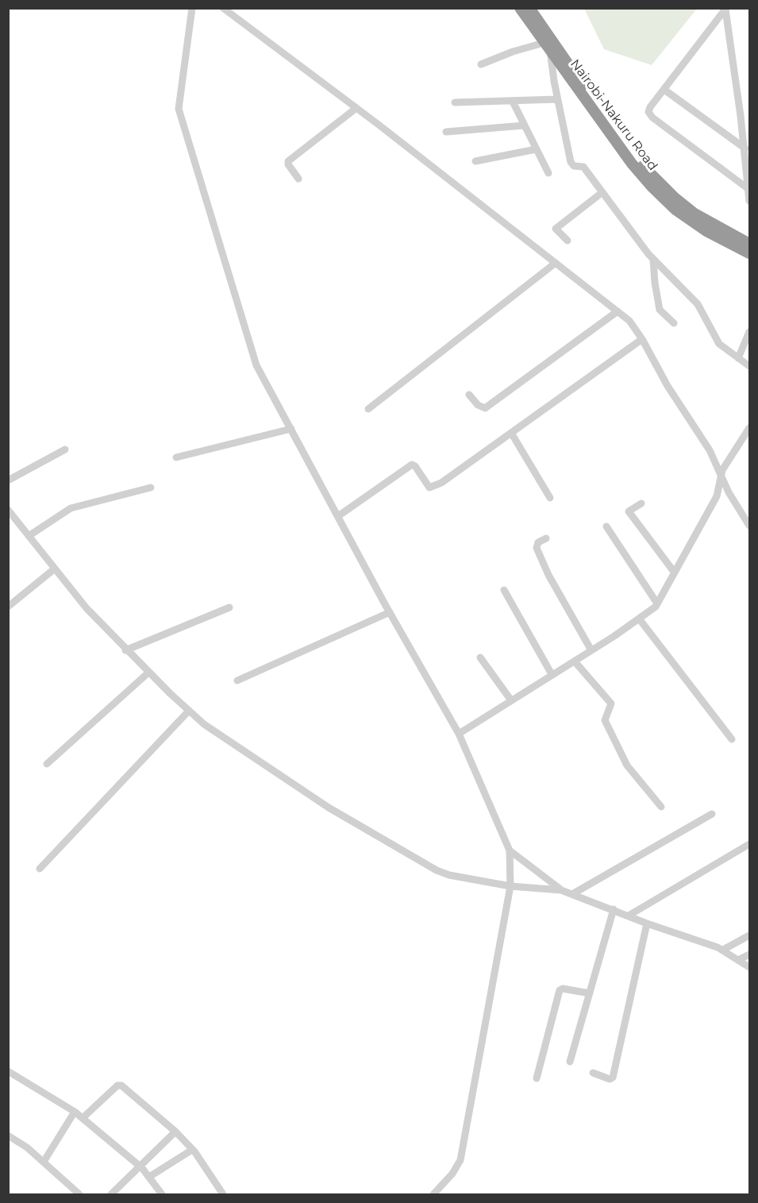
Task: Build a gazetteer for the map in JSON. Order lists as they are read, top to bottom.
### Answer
{
  "streets": {
    "highway": ["Nairobi-Nakuru Road"]
  }
}
